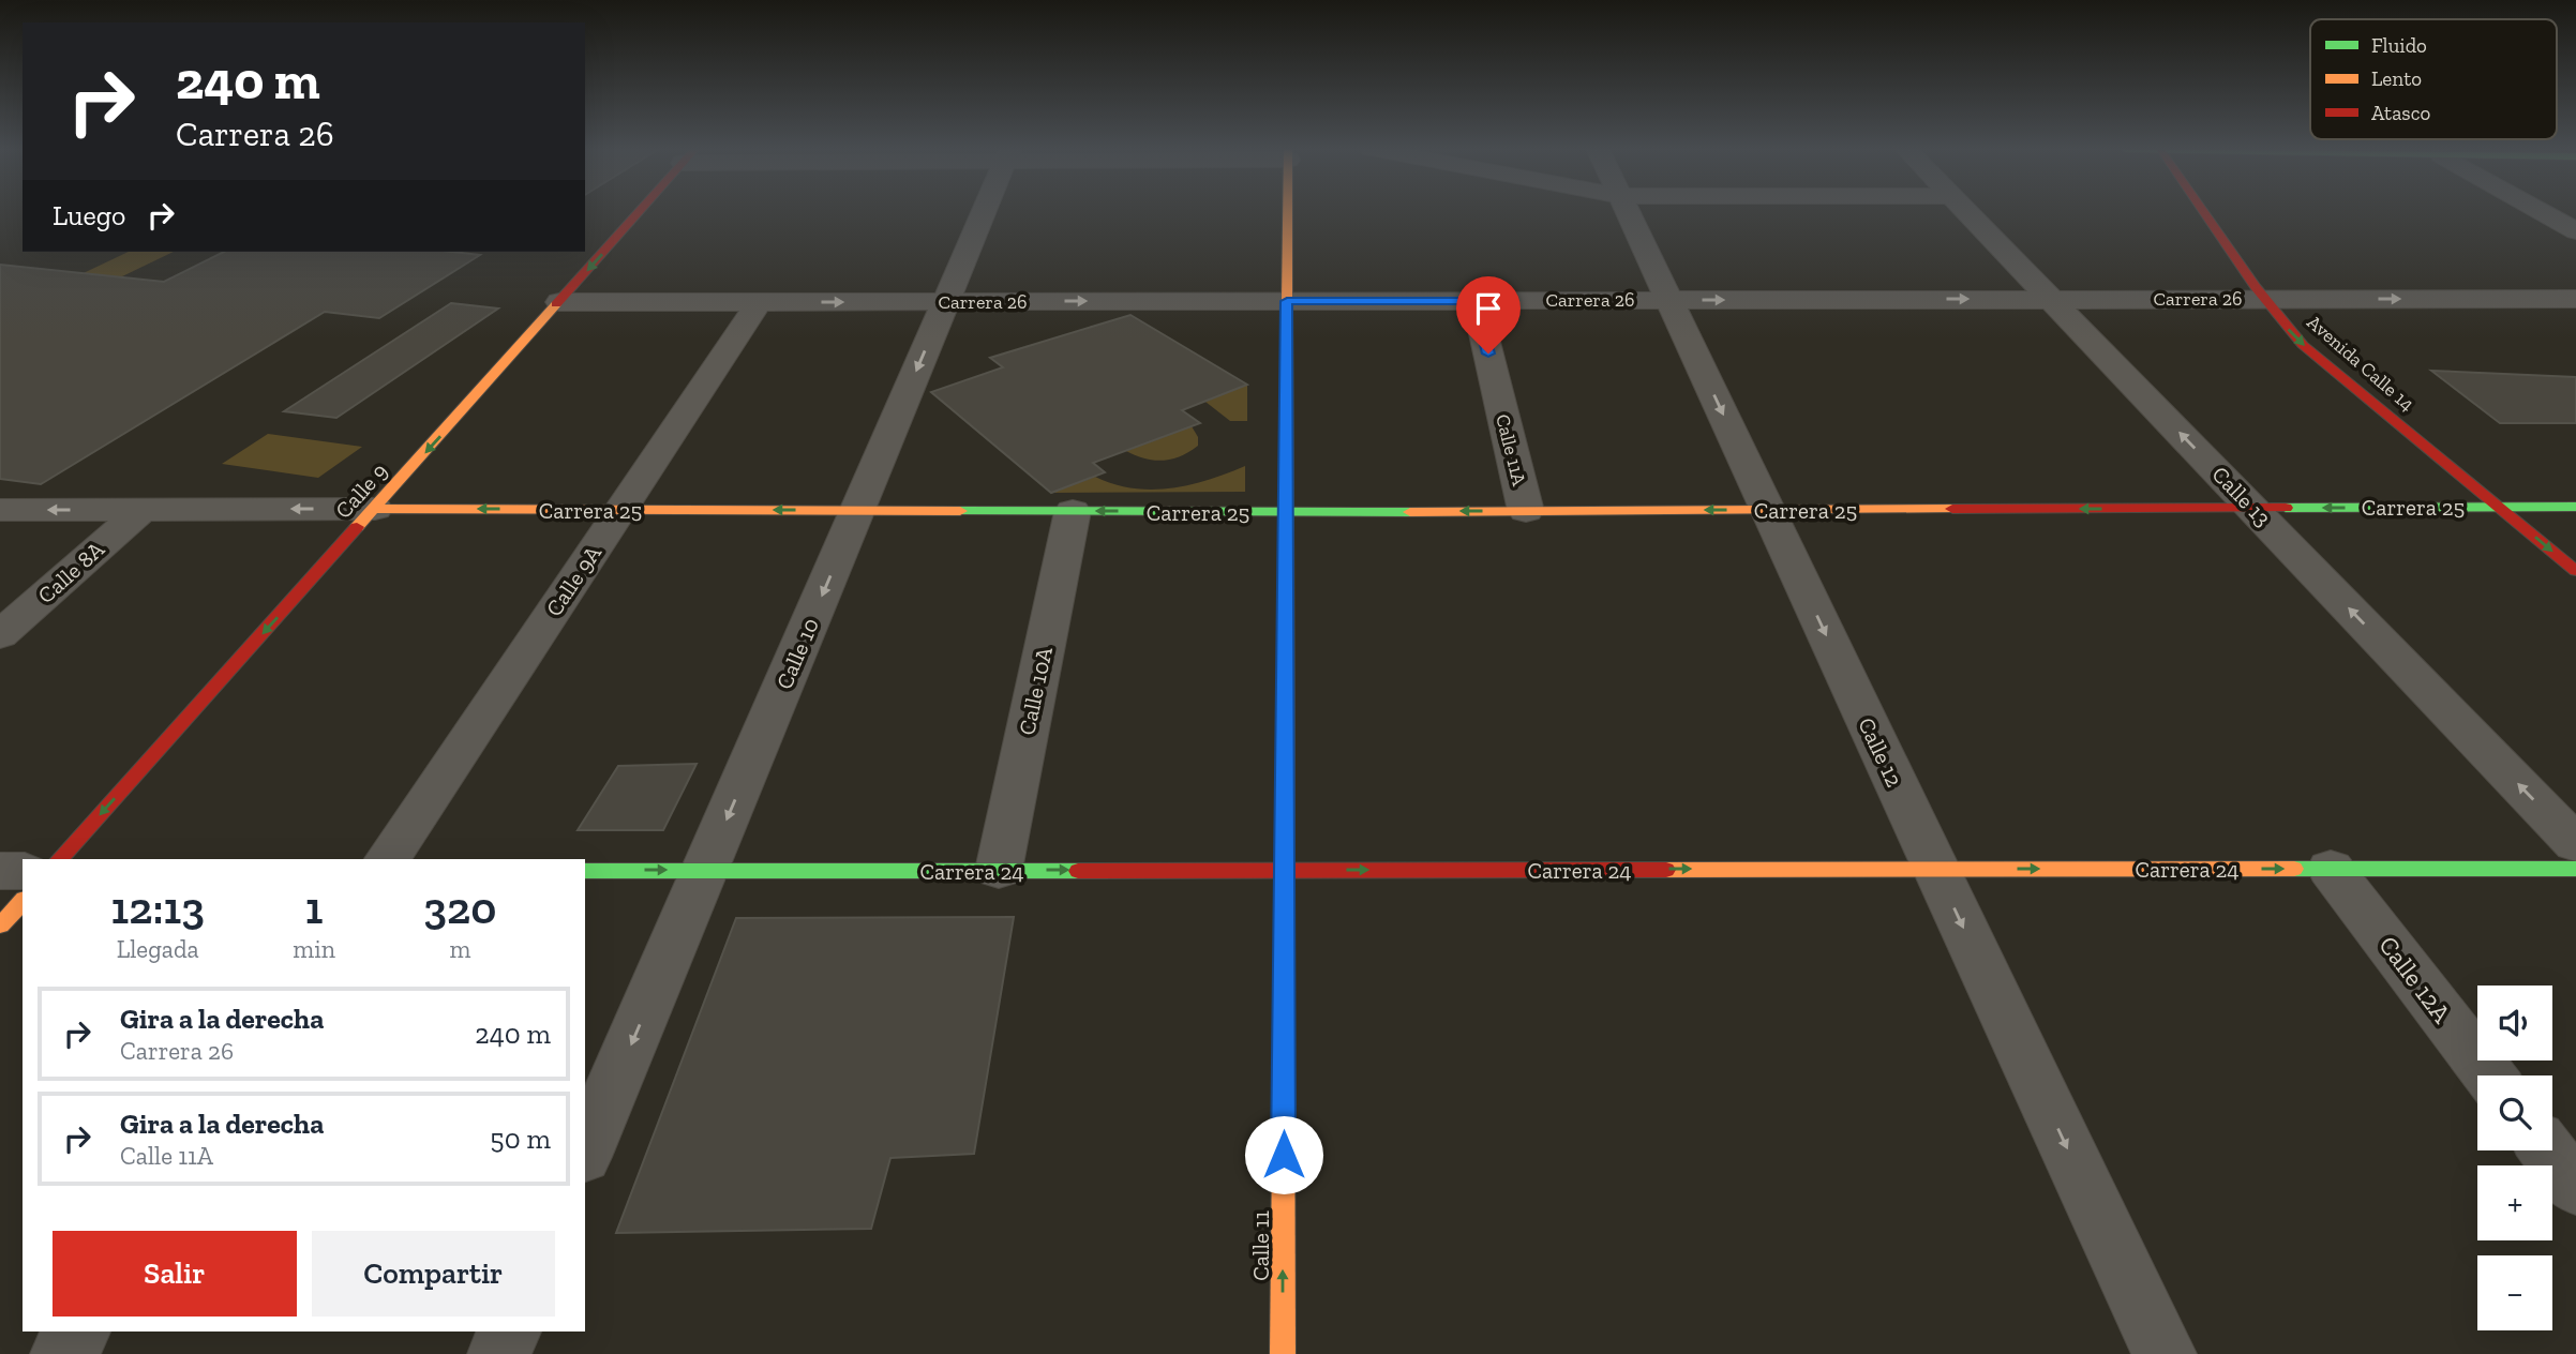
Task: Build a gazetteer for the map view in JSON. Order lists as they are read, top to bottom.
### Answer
{
  "streets": {
    "street": [
      "Carrera 26",
      "Avenida Calle 14",
      "Calle 11A",
      "Calle 9",
      "Calle 13",
      "Carrera 25",
      "Calle 8A",
      "Calle 9A",
      "Calle 10",
      "Calle 10A",
      "Calle 12",
      "Carrera 24",
      "Calle 12A",
      "Calle 11"
    ]
  },
  "crossings": [
    ["Carrera 26", "Avenida Calle 14"],
    ["Carrera 26", "Calle 11A"],
    ["Carrera 26", "Calle 9"],
    ["Carrera 26", "Calle 13"],
    ["Carrera 26", "Calle 9A"],
    ["Carrera 26", "Calle 10"],
    ["Carrera 26", "Calle 12"],
    ["Carrera 26", "Calle 11"],
    ["Avenida Calle 14", "Carrera 25"],
    ["Calle 11A", "Carrera 25"],
    ["Calle 9", "Carrera 25"],
    ["Calle 13", "Carrera 25"],
    ["Carrera 25", "Calle 8A"],
    ["Carrera 25", "Calle 9A"],
    ["Carrera 25", "Calle 10"],
    ["Carrera 25", "Calle 10A"],
    ["Carrera 25", "Calle 12"],
    ["Carrera 25", "Calle 11"],
    ["Calle 10", "Carrera 24"],
    ["Calle 10A", "Carrera 24"],
    ["Calle 12", "Carrera 24"],
    ["Carrera 24", "Calle 12A"],
    ["Carrera 24", "Calle 11"]
  ],
  "one_way": [
    "Carrera 26",
    "Avenida Calle 14",
    "Calle 9",
    "Calle 13",
    "Carrera 25",
    "Calle 10",
    "Calle 12",
    "Carrera 24",
    "Calle 11"
  ],
  "legend": ["Fluido", "Lento", "Atasco"],
  "page": {
    "turn": ["240 m", "Carrera 26"],
    "then": "Luego",
    "eta": [
      "12:13",
      "Llegada",
      "1",
      "min",
      "320",
      "m"
    ],
    "map_buttons": ["+", "−"],
    "list": [
      {
        "name": "Gira a la derecha",
        "note": "Carrera 26",
        "value": "240 m"
      },
      {
        "name": "Gira a la derecha",
        "note": "Calle 11A",
        "value": "50 m"
      }
    ],
    "buttons": ["Salir", "Compartir"]
  }
}
